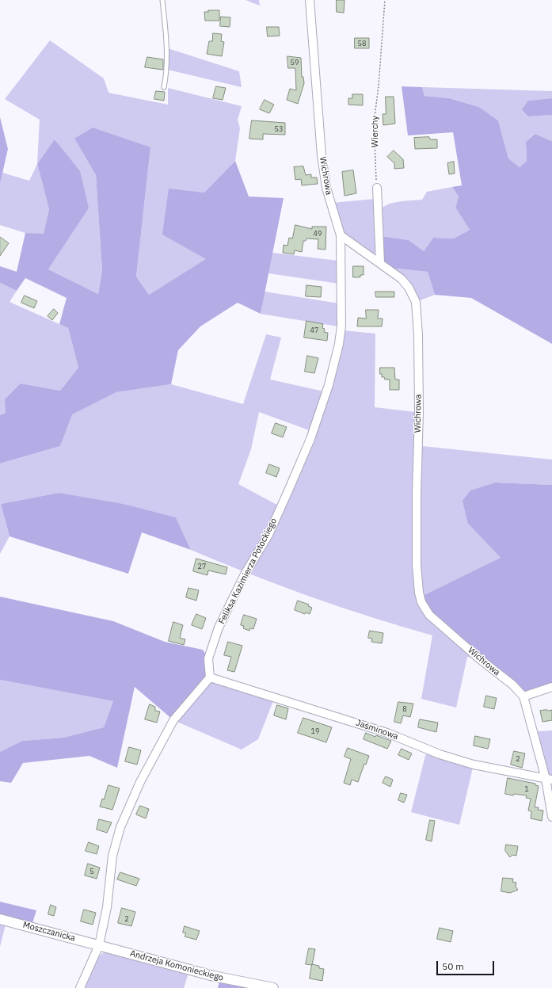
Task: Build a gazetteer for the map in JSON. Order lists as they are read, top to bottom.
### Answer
{
  "streets": {
    "street": [
      "Wichrowa",
      "Feliksa Kazimierza Potockiego",
      "Jaśminowa",
      "Moszczanicka",
      "Andrzeja Komonieckiego"
    ],
    "path": ["Wierchy"]
  },
  "crossings": [
    ["Wichrowa", "Feliksa Kazimierza Potockiego"],
    ["Wichrowa", "Jaśminowa"],
    ["Feliksa Kazimierza Potockiego", "Jaśminowa"],
    ["Moszczanicka", "Andrzeja Komonieckiego"]
  ],
  "house_numbers": [
    "58",
    "59",
    "53",
    "49",
    "47",
    "27",
    "8",
    "19",
    "2",
    "1",
    "5",
    "2"
  ],
  "scale_bar": "50 m"
}
